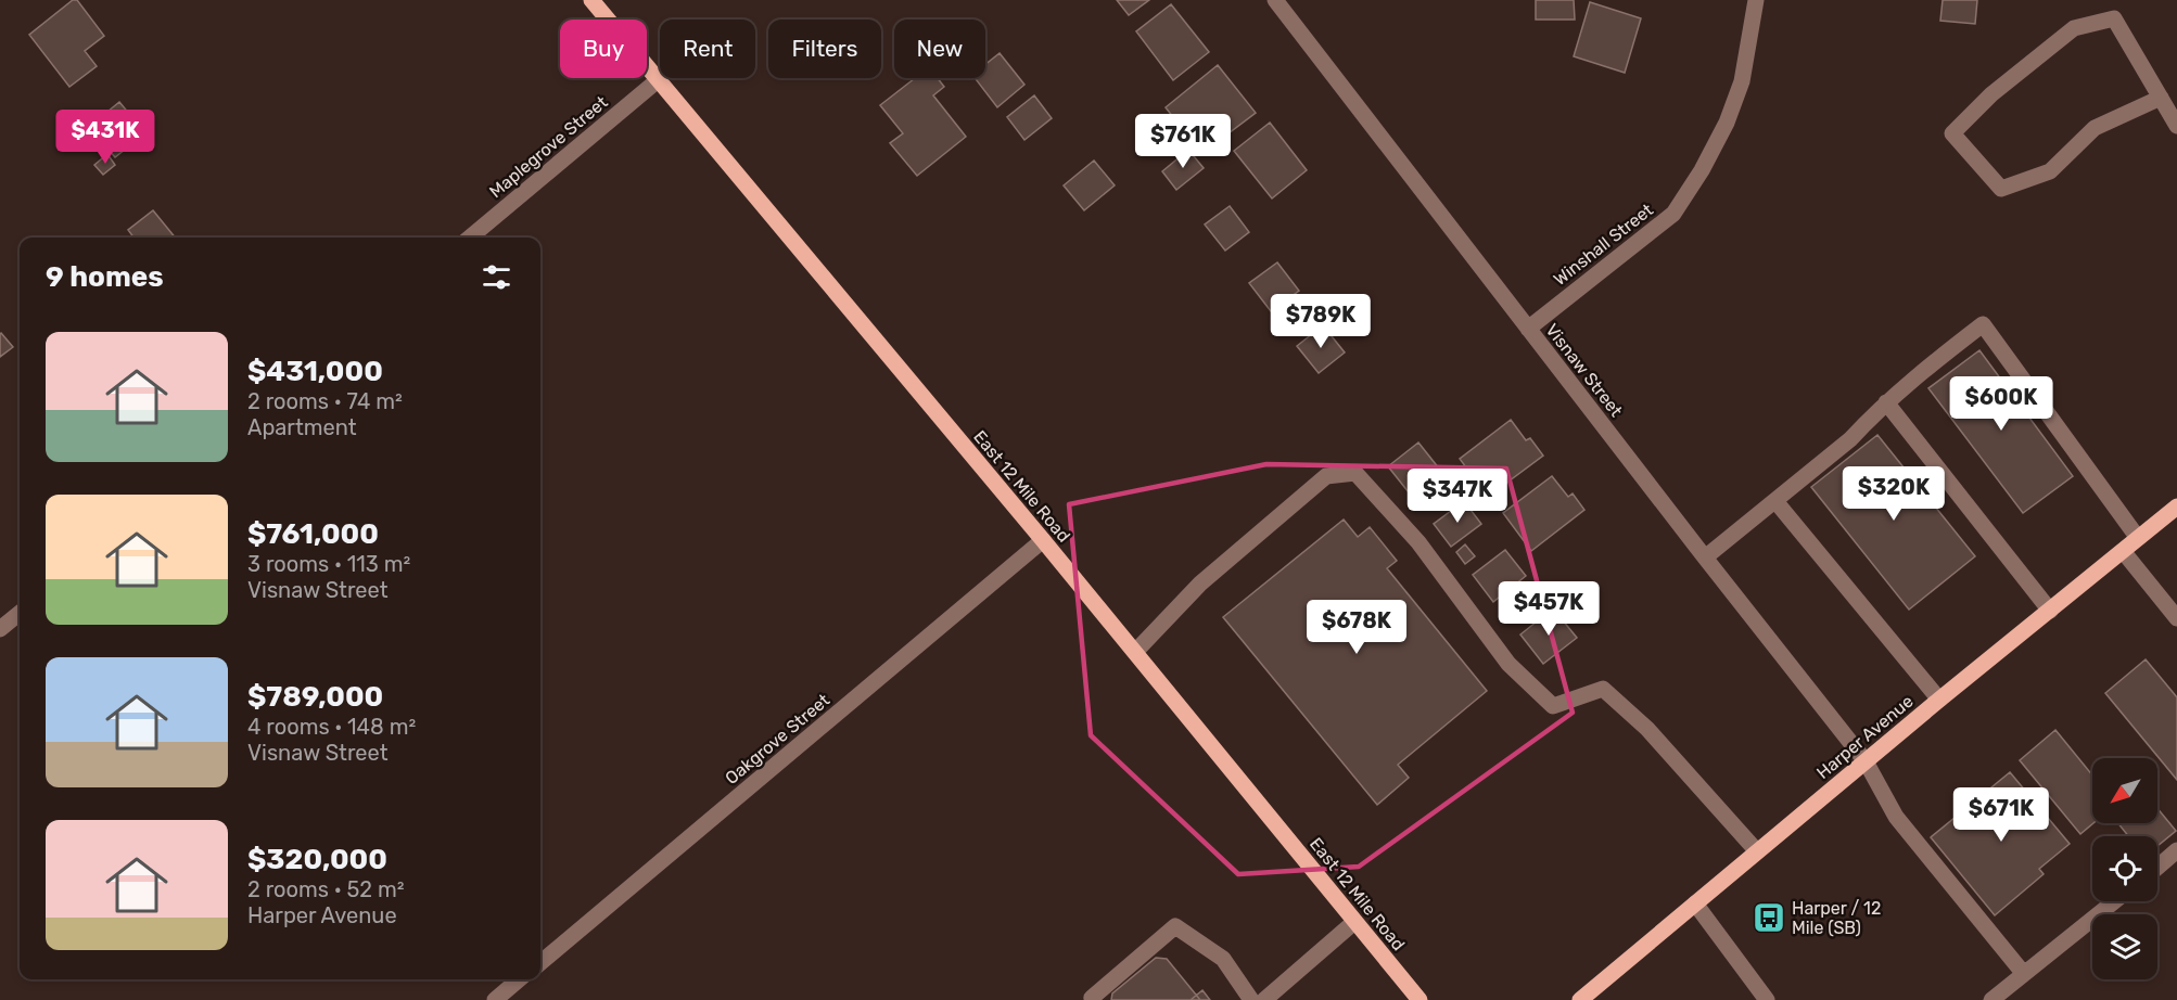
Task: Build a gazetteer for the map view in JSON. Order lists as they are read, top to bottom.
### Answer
{
  "streets": {
    "main road": ["East 12 Mile Road", "Harper Avenue"],
    "street": [
      "Maplegrove Street",
      "Winshall Street",
      "Visnaw Street",
      "Oakgrove Street"
    ]
  },
  "crossings": [
    ["Maplegrove Street", "East 12 Mile Road"],
    ["Winshall Street", "Visnaw Street"],
    ["Visnaw Street", "Harper Avenue"],
    ["East 12 Mile Road", "Oakgrove Street"]
  ],
  "places": {
    "bus stop": ["Harper / 12 Mile (SB)"]
  },
  "north": "bottom left",
  "page": {
    "chip": [
      "Buy",
      "Rent",
      "Filters",
      "New"
    ],
    "price": [
      "$431K",
      "$761K",
      "$789K",
      "$600K",
      "$320K",
      "$347K",
      "$457K",
      "$678K",
      "$671K"
    ],
    "heading": "9 homes",
    "list": [
      {
        "name": "$431,000",
        "note": "2 rooms · 74 m² · Apartment"
      },
      {
        "name": "$761,000",
        "note": "3 rooms · 113 m² · Visnaw Street"
      },
      {
        "name": "$789,000",
        "note": "4 rooms · 148 m² · Visnaw Street"
      },
      {
        "name": "$320,000",
        "note": "2 rooms · 52 m² · Harper Avenue"
      }
    ]
  }
}
